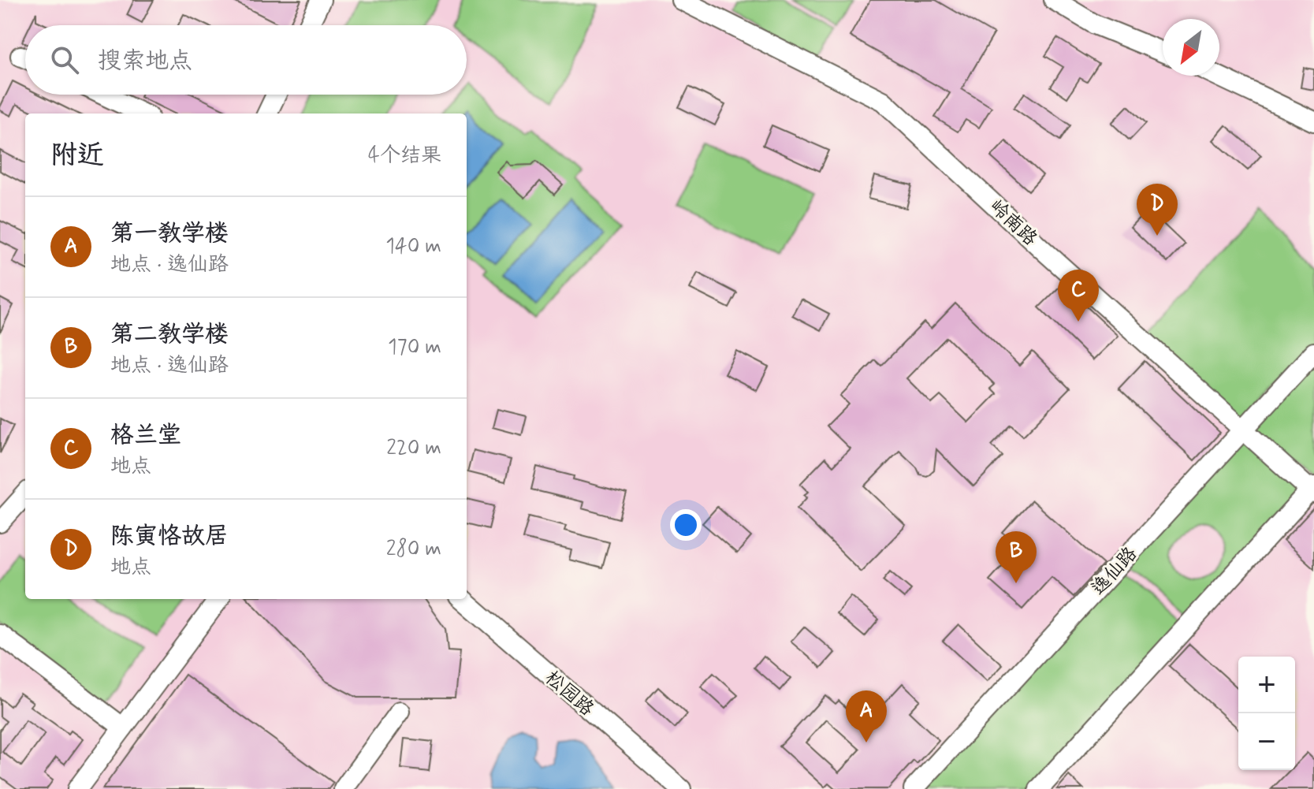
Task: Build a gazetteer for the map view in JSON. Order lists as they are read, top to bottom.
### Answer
{
  "streets": {
    "street": ["岭南路", "逸仙路", "松园路"]
  },
  "crossings": [
    ["岭南路", "逸仙路"]
  ],
  "north": "bottom left",
  "page": {
    "search": "搜索地点",
    "heading": ["附近", "4个结果"],
    "pins": [
      "D",
      "C",
      "B",
      "A"
    ],
    "list": [
      {
        "mark": "A",
        "name": "第一教学楼",
        "note": "地点 · 逸仙路",
        "value": "140 m"
      },
      {
        "mark": "B",
        "name": "第二教学楼",
        "note": "地点 · 逸仙路",
        "value": "170 m"
      },
      {
        "mark": "C",
        "name": "格兰堂",
        "note": "地点",
        "value": "220 m"
      },
      {
        "mark": "D",
        "name": "陈寅恪故居",
        "note": "地点",
        "value": "280 m"
      }
    ],
    "map_buttons": ["+", "−"]
  }
}
